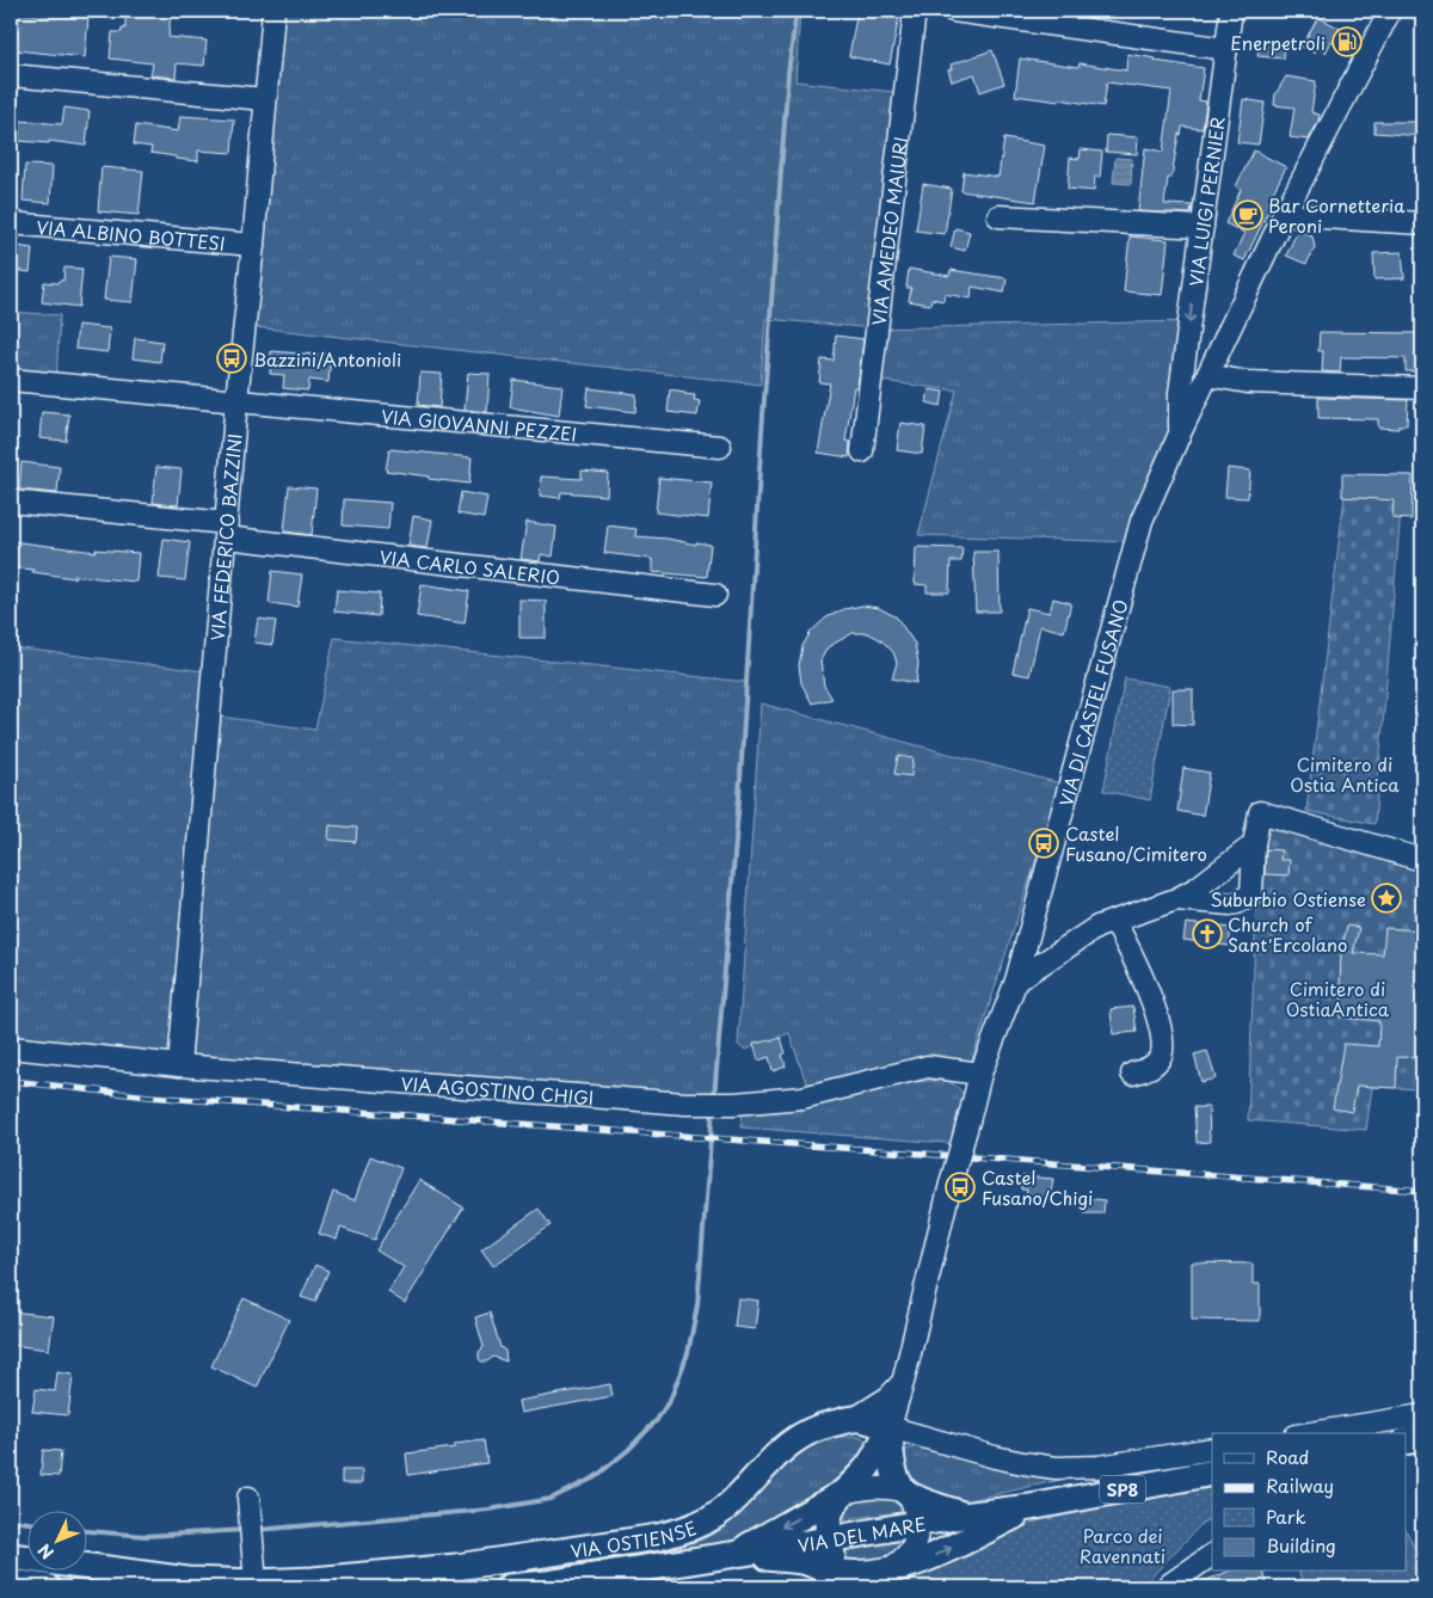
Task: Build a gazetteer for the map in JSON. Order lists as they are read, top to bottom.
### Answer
{
  "streets": {
    "main road": ["SP8", "VIA DEL MARE", "VIA OSTIENSE"],
    "street": [
      "VIA LUIGI PERNIER",
      "VIA AMEDEO MAIURI",
      "VIA ALBINO BOTTESI",
      "VIA GIOVANNI PEZZEI",
      "VIA FEDERICO BAZZINI",
      "VIA CARLO SALERIO",
      "VIA DI CASTEL FUSANO",
      "VIA AGOSTINO CHIGI"
    ]
  },
  "crossings": [
    ["VIA LUIGI PERNIER", "VIA DI CASTEL FUSANO"],
    ["VIA ALBINO BOTTESI", "VIA FEDERICO BAZZINI"],
    ["VIA GIOVANNI PEZZEI", "VIA FEDERICO BAZZINI"],
    ["VIA FEDERICO BAZZINI", "VIA CARLO SALERIO"],
    ["VIA FEDERICO BAZZINI", "VIA AGOSTINO CHIGI"],
    ["VIA DI CASTEL FUSANO", "VIA AGOSTINO CHIGI"]
  ],
  "parks": ["Cimitero di Ostia Antica", "Cimitero di OstiaAntica", "Parco dei Ravennati"],
  "places": {
    "fuel station": ["Enerpetroli"],
    "cafe": ["Bar Cornetteria Peroni"],
    "bus stop": ["Bazzini/Antonioli", "Castel Fusano/Cimitero", "Castel Fusano/Chigi"],
    "place": ["Suburbio Ostiense"],
    "church": ["Church of Sant'Ercolano"]
  },
  "legend": [
    "Road",
    "Railway",
    "Park",
    "Building"
  ],
  "north": "bottom left"
}
